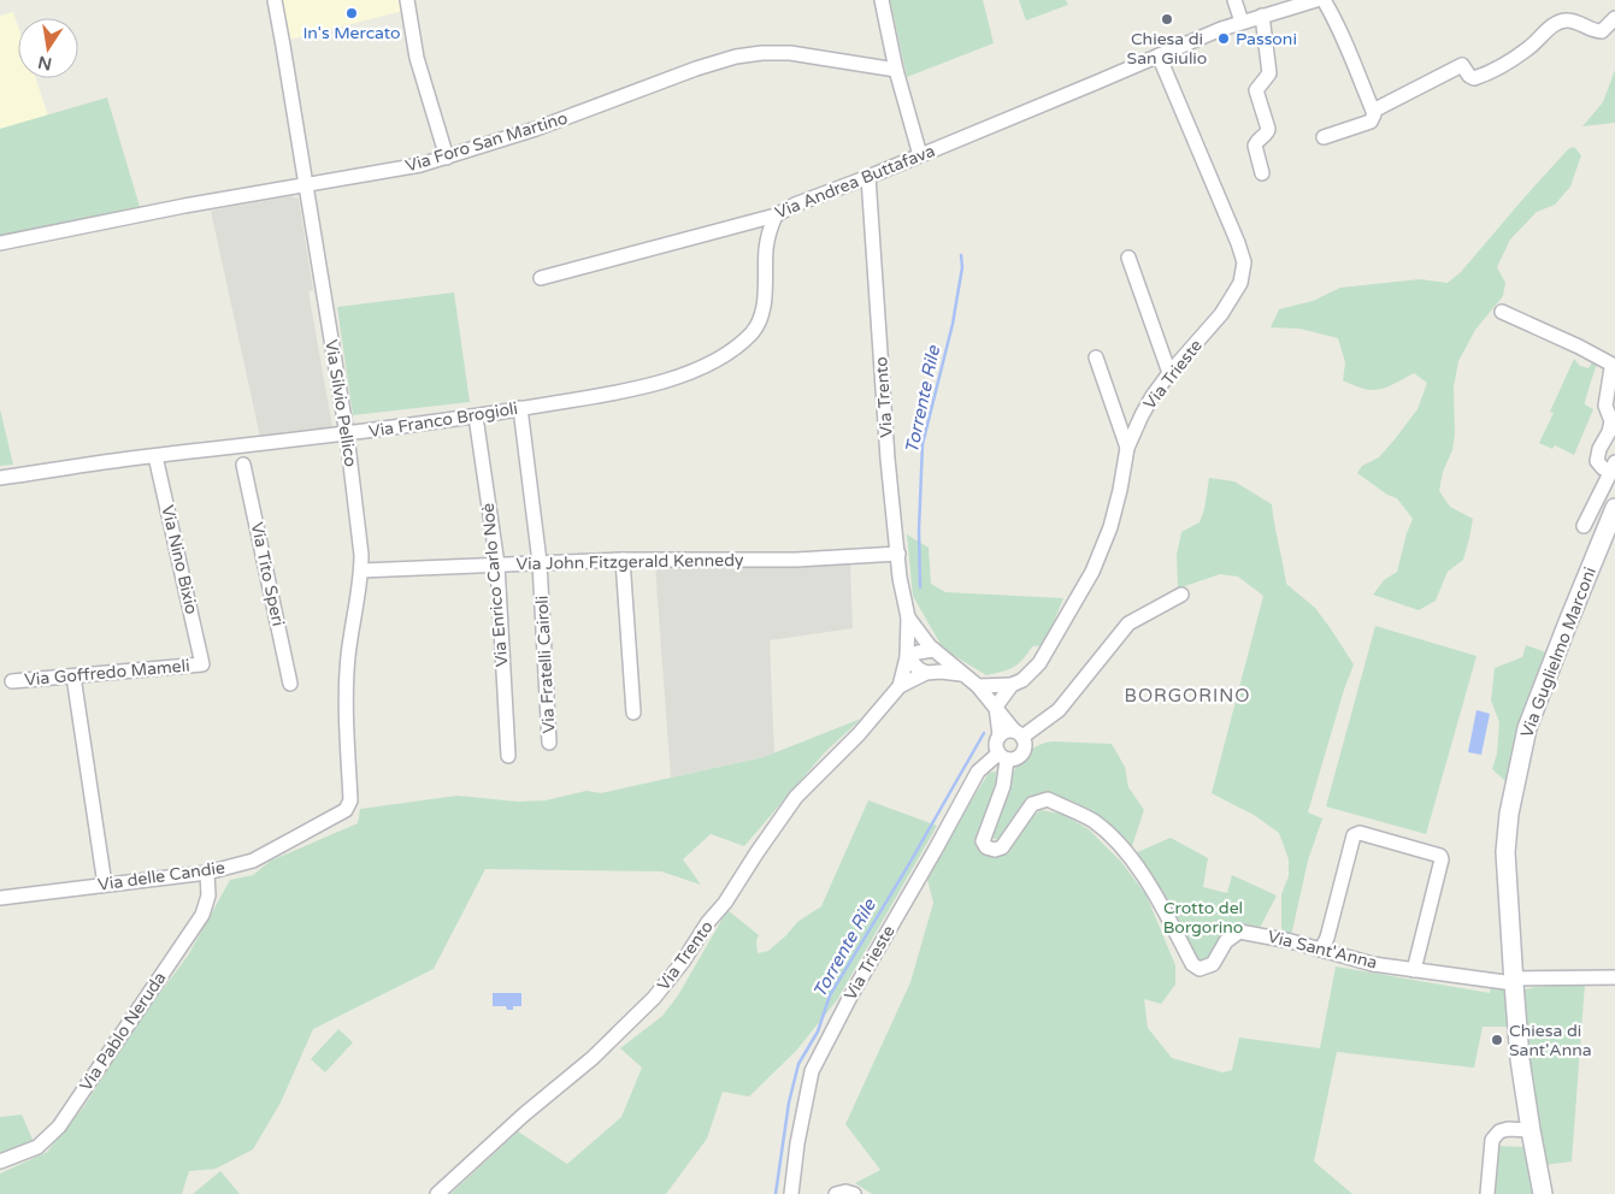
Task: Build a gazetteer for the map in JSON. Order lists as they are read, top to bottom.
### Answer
{
  "streets": {
    "street": [
      "Via Foro San Martino",
      "Via Andrea Buttafava",
      "Via Trieste",
      "Via Trento",
      "Via Silvio Pellico",
      "Via Franco Brogioli",
      "Via Nino Bixio",
      "Via John Fitzgerald Kennedy",
      "Via Tito Speri",
      "Via Enrico Carlo Noè",
      "Via Guglielmo Marconi",
      "Via Fratelli Cairoli",
      "Via Goffredo Mameli",
      "Via delle Candie",
      "Via Sant'Anna",
      "Via Pablo Neruda"
    ]
  },
  "crossings": [
    ["Via Foro San Martino", "Via Silvio Pellico"],
    ["Via Andrea Buttafava", "Via Trieste"],
    ["Via Andrea Buttafava", "Via Trento"],
    ["Via Andrea Buttafava", "Via Franco Brogioli"],
    ["Via Trieste", "Via Trento"],
    ["Via Trieste", "Via Sant'Anna"],
    ["Via Trento", "Via John Fitzgerald Kennedy"],
    ["Via Silvio Pellico", "Via Franco Brogioli"],
    ["Via Silvio Pellico", "Via John Fitzgerald Kennedy"],
    ["Via Silvio Pellico", "Via delle Candie"],
    ["Via Franco Brogioli", "Via Nino Bixio"],
    ["Via Franco Brogioli", "Via Tito Speri"],
    ["Via Franco Brogioli", "Via Enrico Carlo Noè"],
    ["Via Franco Brogioli", "Via Fratelli Cairoli"],
    ["Via Nino Bixio", "Via Goffredo Mameli"],
    ["Via John Fitzgerald Kennedy", "Via Enrico Carlo Noè"],
    ["Via John Fitzgerald Kennedy", "Via Fratelli Cairoli"],
    ["Via Guglielmo Marconi", "Via Sant'Anna"],
    ["Via delle Candie", "Via Pablo Neruda"]
  ],
  "districts": ["BORGORINO"],
  "water": ["Torrente Rile"],
  "parks": ["Crotto del Borgorino"],
  "places": [
    "In's Mercato",
    "Chiesa di San Giulio",
    "Passoni",
    "Chiesa di Sant'Anna"
  ],
  "north": "bottom"
}
